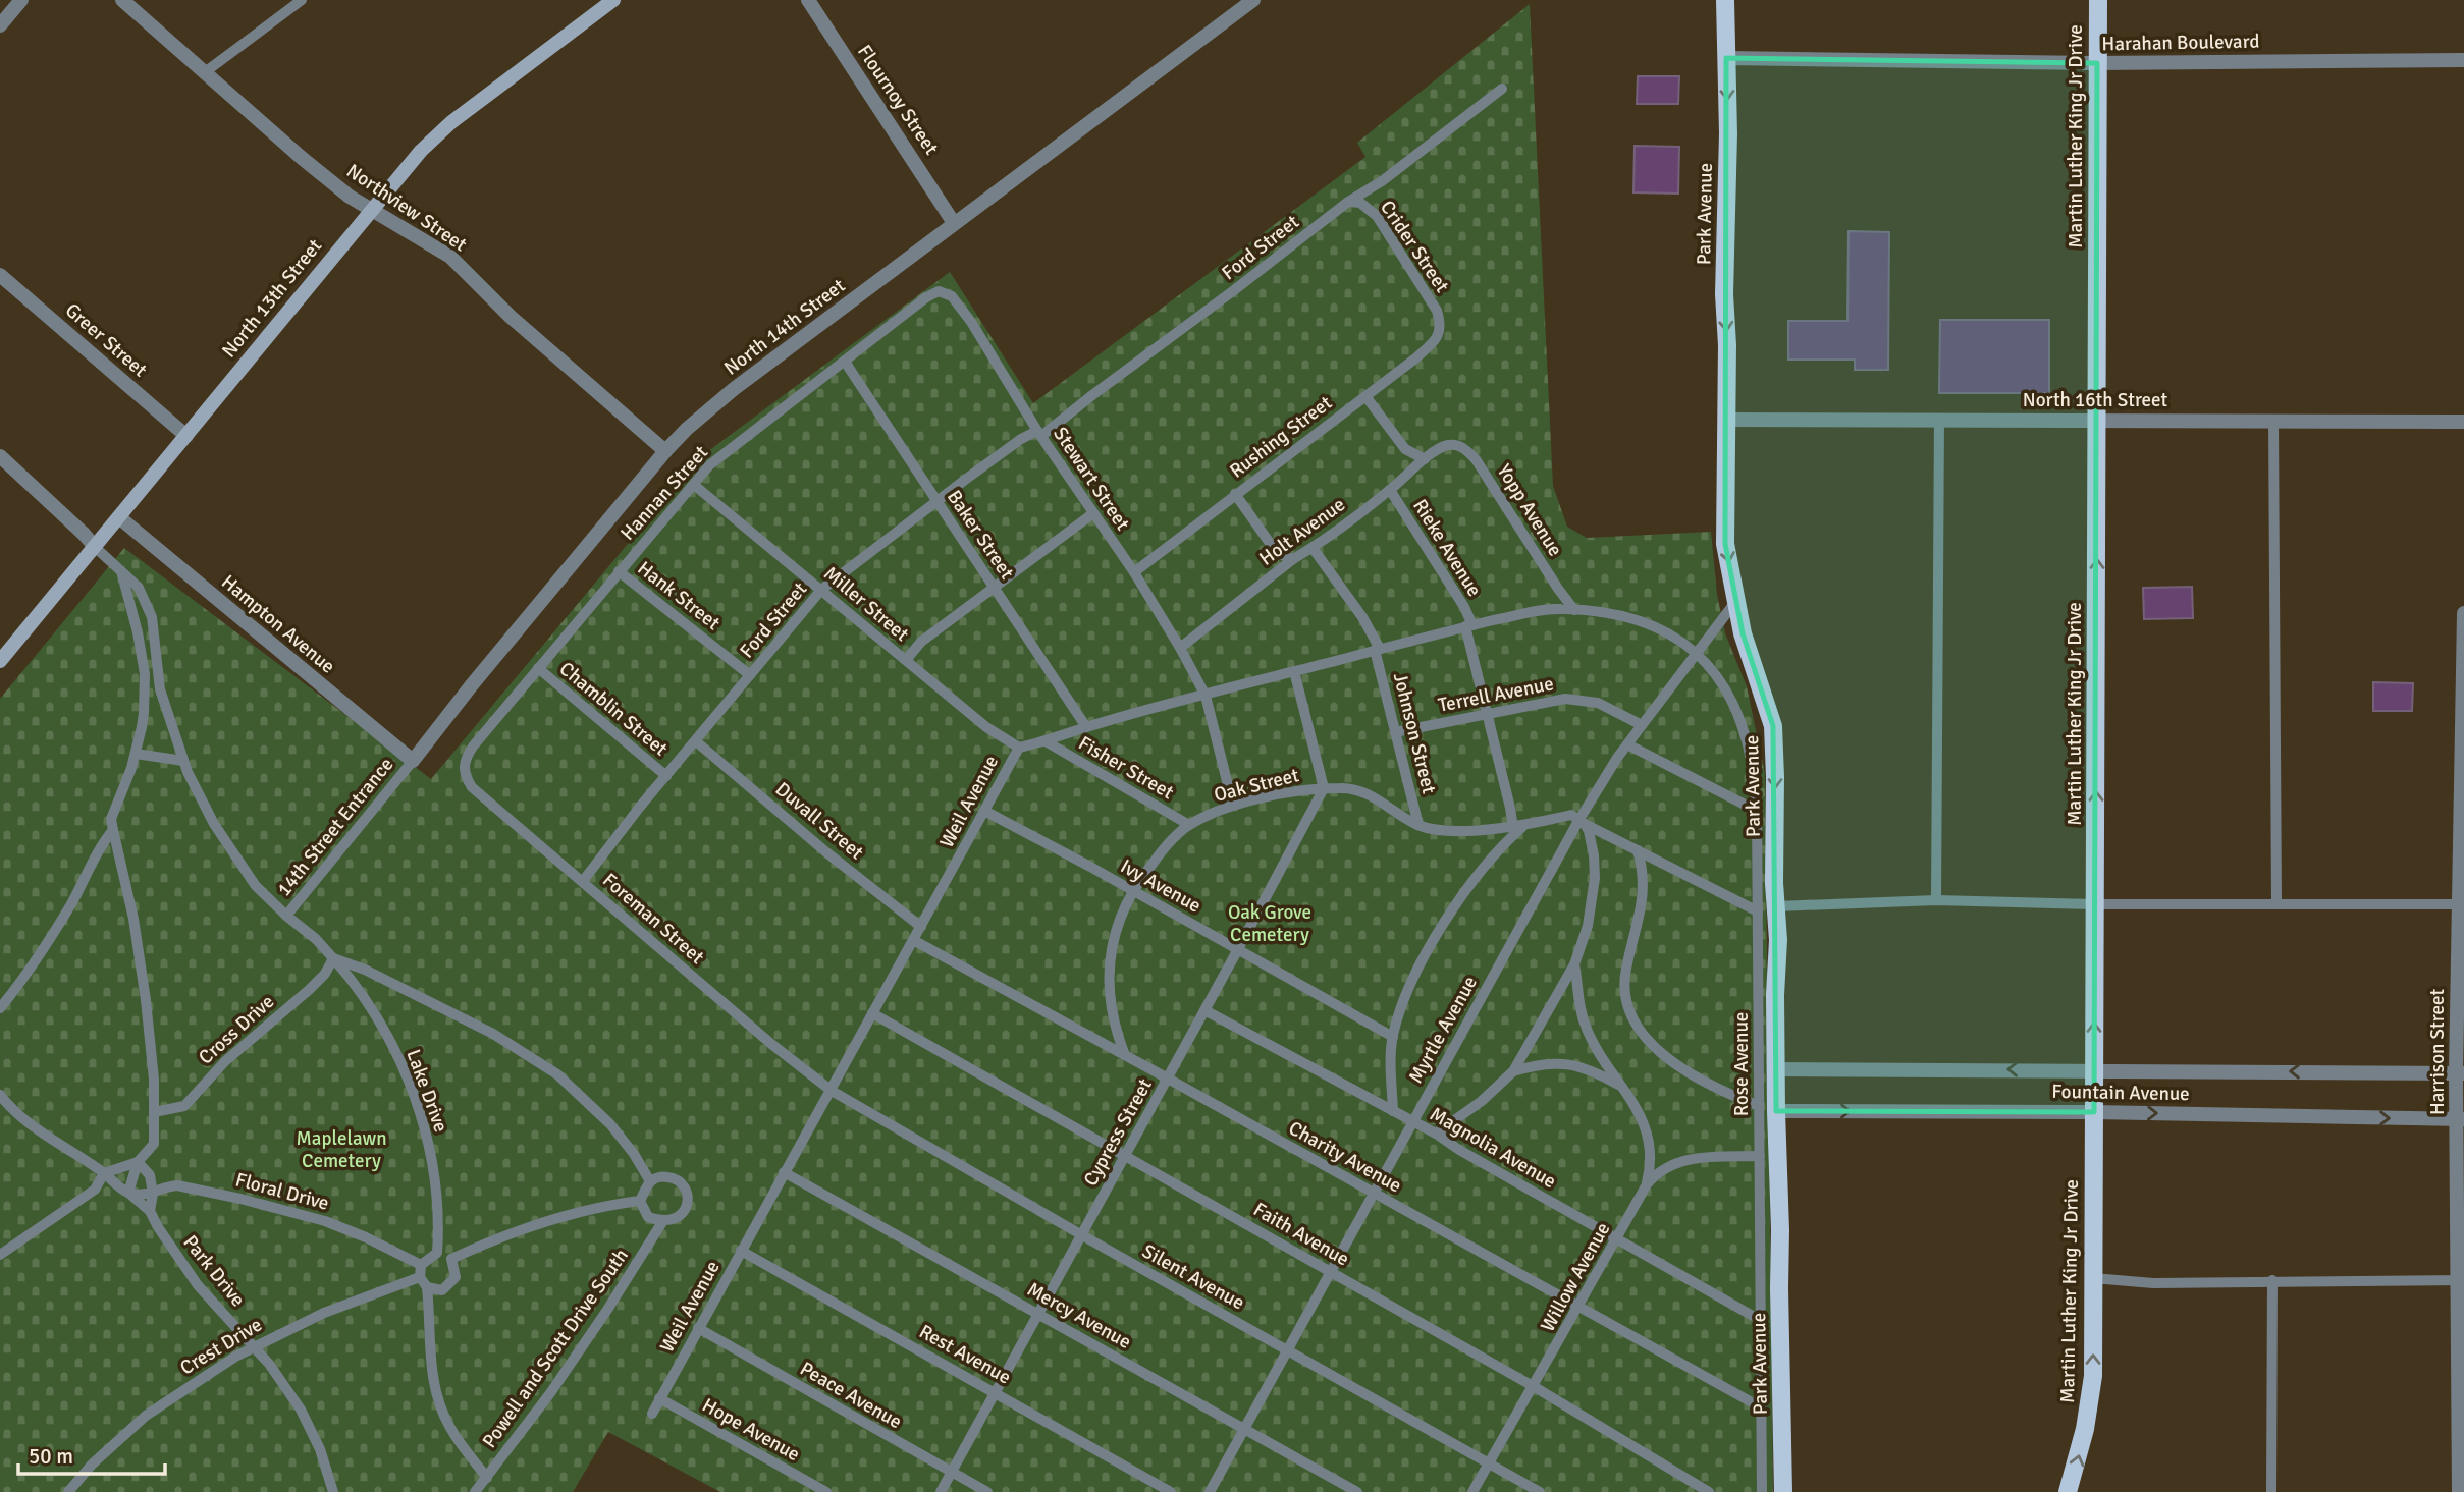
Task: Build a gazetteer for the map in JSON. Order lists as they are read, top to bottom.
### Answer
{
  "streets": {
    "main road": ["Martin Luther King Jr Drive", "Park Avenue", "North 13th Street"],
    "street": [
      "Harahan Boulevard",
      "Flournoy Street",
      "Northview Street",
      "North 14th Street",
      "Greer Street",
      "North 16th Street",
      "Hampton Avenue",
      "Harrison Street",
      "Fountain Avenue"
    ],
    "lane": [
      "Crider Street",
      "Ford Street",
      "Rushing Street",
      "Stewart Street",
      "Hannan Street",
      "Yopp Avenue",
      "Holt Avenue",
      "Baker Street",
      "Rieke Avenue",
      "Hank Street",
      "Miller Street",
      "Terrell Avenue",
      "Chamblin Street",
      "Johnson Street",
      "Fisher Street",
      "Oak Street",
      "Weil Avenue",
      "Duvall Street",
      "14th Street Entrance",
      "Ivy Avenue",
      "Foreman Street",
      "Cross Drive",
      "Myrtle Avenue",
      "Rose Avenue",
      "Lake Drive",
      "Cypress Street",
      "Magnolia Avenue",
      "Charity Avenue",
      "Floral Drive",
      "Faith Avenue",
      "Park Drive",
      "Silent Avenue",
      "Willow Avenue",
      "Mercy Avenue",
      "Crest Drive",
      "Powell and Scott Drive South",
      "Rest Avenue",
      "Peace Avenue",
      "Hope Avenue"
    ]
  },
  "crossings": [
    ["Harahan Boulevard", "Martin Luther King Jr Drive"],
    ["Harahan Boulevard", "Park Avenue"],
    ["Flournoy Street", "North 14th Street"],
    ["Martin Luther King Jr Drive", "North 16th Street"],
    ["Martin Luther King Jr Drive", "Fountain Avenue"],
    ["Northview Street", "North 13th Street"],
    ["Northview Street", "North 14th Street"],
    ["Park Avenue", "North 16th Street"],
    ["Park Avenue", "Myrtle Avenue"],
    ["Park Avenue", "Rose Avenue"],
    ["Park Avenue", "Fountain Avenue"],
    ["Crider Street", "Ford Street"],
    ["Crider Street", "Rushing Street"],
    ["Ford Street", "Stewart Street"],
    ["Ford Street", "Baker Street"],
    ["Ford Street", "Hank Street"],
    ["Ford Street", "Miller Street"],
    ["Ford Street", "Chamblin Street"],
    ["Ford Street", "Duvall Street"],
    ["Ford Street", "Foreman Street"],
    ["North 13th Street", "Greer Street"],
    ["North 13th Street", "Hampton Avenue"],
    ["North 13th Street", "Lake Drive"],
    ["North 14th Street", "Hampton Avenue"],
    ["North 14th Street", "14th Street Entrance"],
    ["Rushing Street", "Stewart Street"],
    ["Stewart Street", "Hannan Street"],
    ["Stewart Street", "Holt Avenue"],
    ["Stewart Street", "Oak Street"],
    ["Stewart Street", "Weil Avenue"],
    ["Hannan Street", "Baker Street"],
    ["Hannan Street", "Hank Street"],
    ["Hannan Street", "Miller Street"],
    ["Hannan Street", "Chamblin Street"],
    ["Hannan Street", "Foreman Street"],
    ["Yopp Avenue", "Holt Avenue"],
    ["Yopp Avenue", "Weil Avenue"],
    ["Holt Avenue", "Rieke Avenue"],
    ["Holt Avenue", "Johnson Street"],
    ["Baker Street", "Weil Avenue"],
    ["Rieke Avenue", "Terrell Avenue"],
    ["Rieke Avenue", "Oak Street"],
    ["Rieke Avenue", "Weil Avenue"],
    ["Miller Street", "Weil Avenue"],
    ["Hampton Avenue", "14th Street Entrance"],
    ["Terrell Avenue", "Johnson Street"],
    ["Terrell Avenue", "Myrtle Avenue"],
    ["Johnson Street", "Oak Street"],
    ["Johnson Street", "Weil Avenue"],
    ["Fisher Street", "Oak Street"],
    ["Fisher Street", "Weil Avenue"],
    ["Oak Street", "Ivy Avenue"],
    ["Oak Street", "Myrtle Avenue"],
    ["Oak Street", "Rose Avenue"],
    ["Oak Street", "Cypress Street"],
    ["Oak Street", "Charity Avenue"],
    ["Weil Avenue", "Duvall Street"],
    ["Weil Avenue", "Ivy Avenue"],
    ["Weil Avenue", "Foreman Street"],
    ["Weil Avenue", "Myrtle Avenue"],
    ["Weil Avenue", "Rose Avenue"],
    ["Weil Avenue", "Charity Avenue"],
    ["Weil Avenue", "Faith Avenue"],
    ["Weil Avenue", "Silent Avenue"],
    ["Weil Avenue", "Mercy Avenue"],
    ["Weil Avenue", "Rest Avenue"],
    ["Weil Avenue", "Peace Avenue"],
    ["Weil Avenue", "Hope Avenue"],
    ["14th Street Entrance", "Lake Drive"],
    ["Ivy Avenue", "Cypress Street"],
    ["Foreman Street", "Silent Avenue"],
    ["Cross Drive", "Lake Drive"],
    ["Myrtle Avenue", "Rose Avenue"],
    ["Myrtle Avenue", "Magnolia Avenue"],
    ["Myrtle Avenue", "Charity Avenue"],
    ["Myrtle Avenue", "Faith Avenue"],
    ["Myrtle Avenue", "Silent Avenue"],
    ["Myrtle Avenue", "Mercy Avenue"],
    ["Harrison Street", "Fountain Avenue"],
    ["Rose Avenue", "Fountain Avenue"],
    ["Rose Avenue", "Magnolia Avenue"],
    ["Rose Avenue", "Charity Avenue"],
    ["Rose Avenue", "Willow Avenue"],
    ["Lake Drive", "Floral Drive"],
    ["Lake Drive", "Crest Drive"],
    ["Cypress Street", "Magnolia Avenue"],
    ["Cypress Street", "Charity Avenue"],
    ["Cypress Street", "Faith Avenue"],
    ["Cypress Street", "Silent Avenue"],
    ["Cypress Street", "Mercy Avenue"],
    ["Cypress Street", "Rest Avenue"],
    ["Cypress Street", "Peace Avenue"],
    ["Magnolia Avenue", "Willow Avenue"],
    ["Charity Avenue", "Willow Avenue"],
    ["Floral Drive", "Crest Drive"],
    ["Faith Avenue", "Willow Avenue"],
    ["Park Drive", "Crest Drive"],
    ["Silent Avenue", "Willow Avenue"]
  ],
  "one_way": ["Martin Luther King Jr Drive", "Park Avenue"],
  "parks": ["Oak Grove Cemetery", "Maplelawn Cemetery"],
  "scale_bar": "50 m"
}
